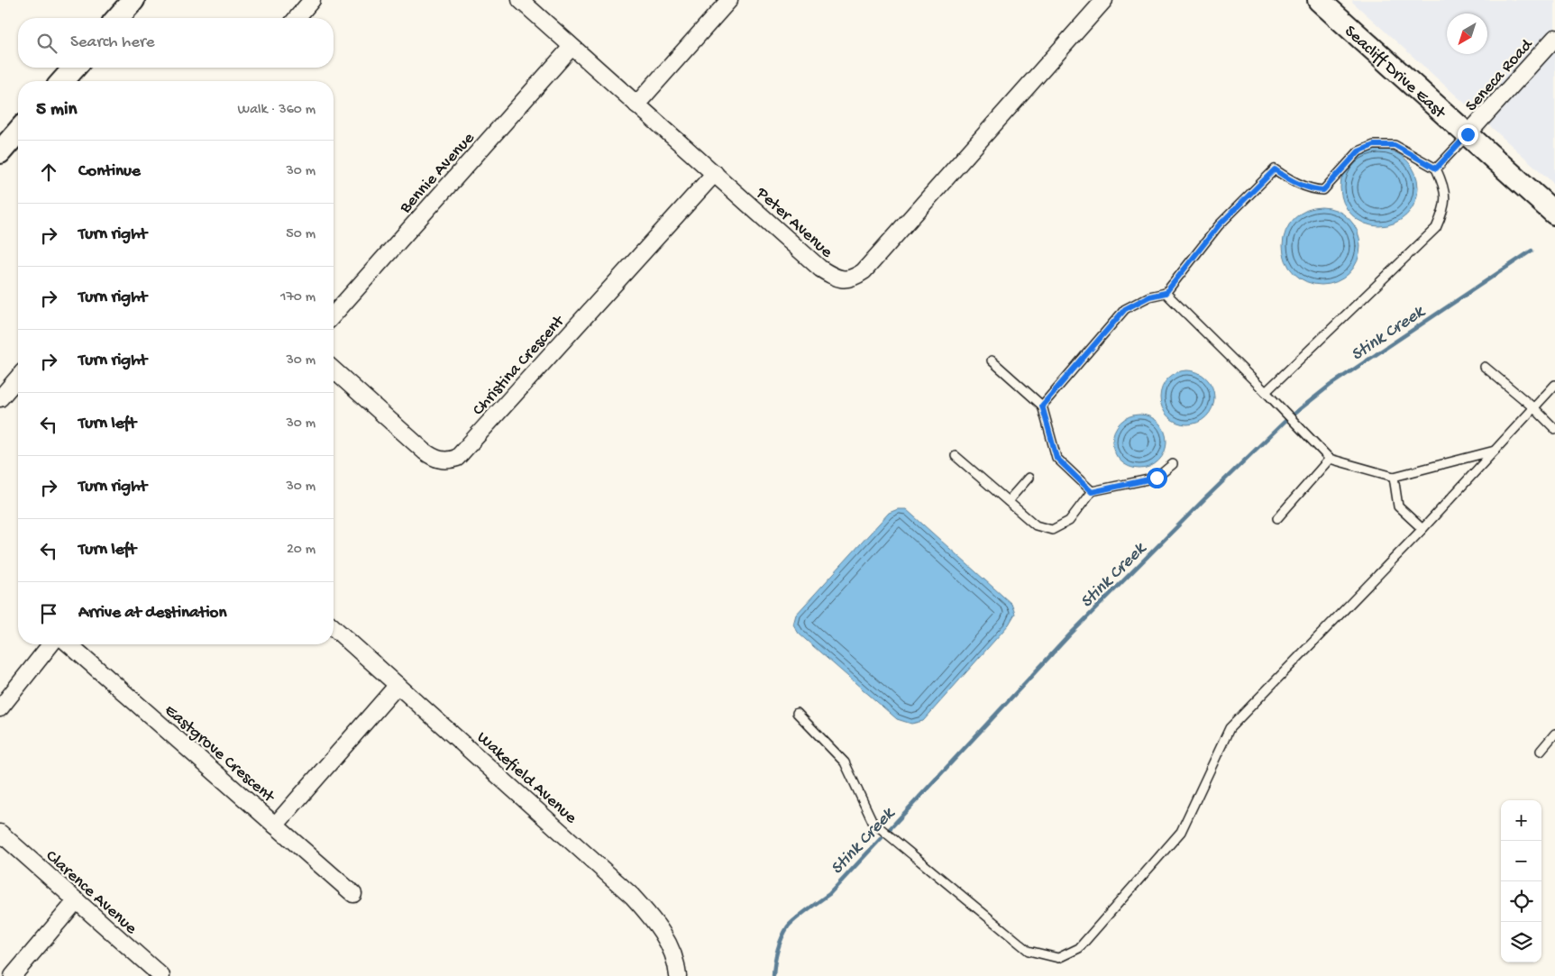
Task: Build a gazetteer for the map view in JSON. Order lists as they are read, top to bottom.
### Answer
{
  "streets": {
    "main road": ["Seacliff Drive East"],
    "street": [
      "Seneca Road",
      "Bennie Avenue",
      "Peter Avenue",
      "Christina Crescent",
      "Eastgrove Crescent",
      "Wakefield Avenue",
      "Clarence Avenue"
    ]
  },
  "crossings": [
    ["Seacliff Drive East", "Seneca Road"],
    ["Bennie Avenue", "Peter Avenue"],
    ["Peter Avenue", "Christina Crescent"]
  ],
  "water": ["Stink Creek"],
  "north": "bottom left",
  "page": {
    "search": "Search here",
    "heading": ["5 min", "Walk · 360 m"],
    "list": [
      ["Continue", "30 m"],
      ["Turn right", "50 m"],
      ["Turn right", "170 m"],
      ["Turn right", "30 m"],
      ["Turn left", "30 m"],
      ["Turn right", "30 m"],
      ["Turn left", "20 m"],
      "Arrive at destination"
    ],
    "map_buttons": ["+", "−"]
  }
}
